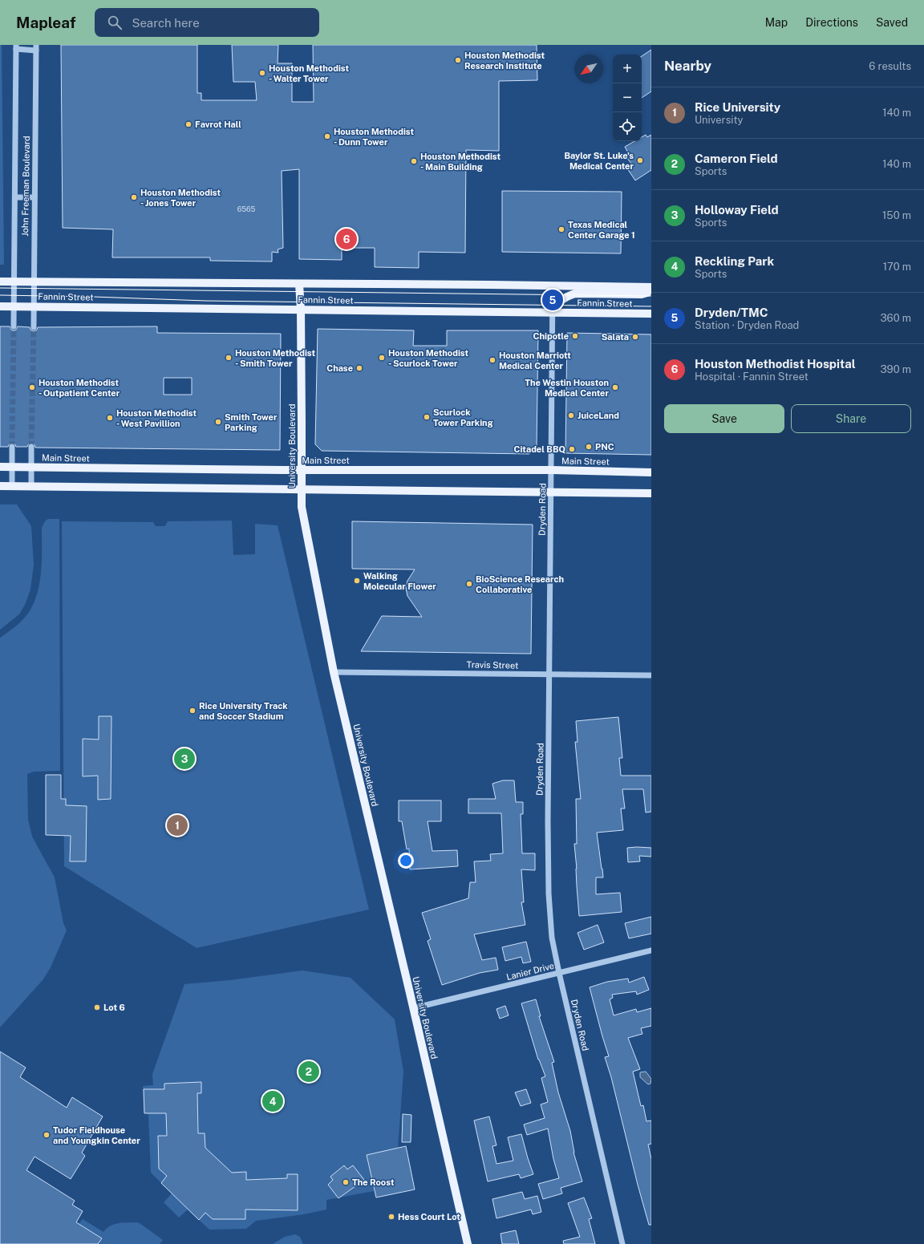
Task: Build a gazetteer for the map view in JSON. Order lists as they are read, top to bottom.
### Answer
{
  "streets": {
    "main road": ["Fannin Street", "University Boulevard", "Main Street"],
    "street": [
      "John Freeman Boulevard",
      "Dryden Road",
      "Travis Street",
      "Lanier Drive"
    ]
  },
  "crossings": [
    ["John Freeman Boulevard", "Fannin Street"],
    ["Fannin Street", "University Boulevard"],
    ["Fannin Street", "Dryden Road"],
    ["University Boulevard", "Main Street"],
    ["University Boulevard", "Travis Street"],
    ["University Boulevard", "Lanier Drive"],
    ["Main Street", "Dryden Road"],
    ["Dryden Road", "Travis Street"],
    ["Dryden Road", "Lanier Drive"]
  ],
  "places": [
    "Houston Methodist Research Institute",
    "Houston Methodist - Walter Tower",
    "Favrot Hall",
    "Houston Methodist - Dunn Tower",
    "Baylor St. Luke's Medical Center",
    "Houston Methodist - Main Building",
    "Houston Methodist - Jones Tower",
    "Texas Medical Center Garage 1",
    "Chipotle",
    "Salata",
    "Houston Methodist - Smith Tower",
    "Houston Methodist - Scurlock Tower",
    "Houston Marriott Medical Center",
    "Chase",
    "Houston Methodist - Outpatient Center",
    "The Westin Houston Medical Center",
    "JuiceLand",
    "Scurlock Tower Parking",
    "Houston Methodist - West Pavillion",
    "Smith Tower Parking",
    "PNC",
    "Citadel BBQ",
    "Walking Molecular Flower",
    "BioScience Research Collaborative",
    "Rice University Track and Soccer Stadium",
    "Lot 6",
    "Tudor Fieldhouse and Youngkin Center",
    "The Roost",
    "Hess Court Lot"
  ],
  "house_numbers": ["6565"],
  "north": "bottom left",
  "page": {
    "header": "Mapleaf",
    "search": "Search here",
    "nav": ["Map", "Directions", "Saved"],
    "heading": ["Nearby", "6 results"],
    "map_buttons": ["+", "−"],
    "list": [
      {
        "mark": "1",
        "name": "Rice University",
        "note": "University",
        "value": "140 m"
      },
      {
        "mark": "2",
        "name": "Cameron Field",
        "note": "Sports",
        "value": "140 m"
      },
      {
        "mark": "3",
        "name": "Holloway Field",
        "note": "Sports",
        "value": "150 m"
      },
      {
        "mark": "4",
        "name": "Reckling Park",
        "note": "Sports",
        "value": "170 m"
      },
      {
        "mark": "5",
        "name": "Dryden/TMC",
        "note": "Station · Dryden Road",
        "value": "360 m"
      },
      {
        "mark": "6",
        "name": "Houston Methodist Hospital",
        "note": "Hospital · Fannin Street",
        "value": "390 m"
      }
    ],
    "pins": [
      "6",
      "5",
      "3",
      "1",
      "2",
      "4"
    ],
    "buttons": ["Save", "Share"]
  }
}
